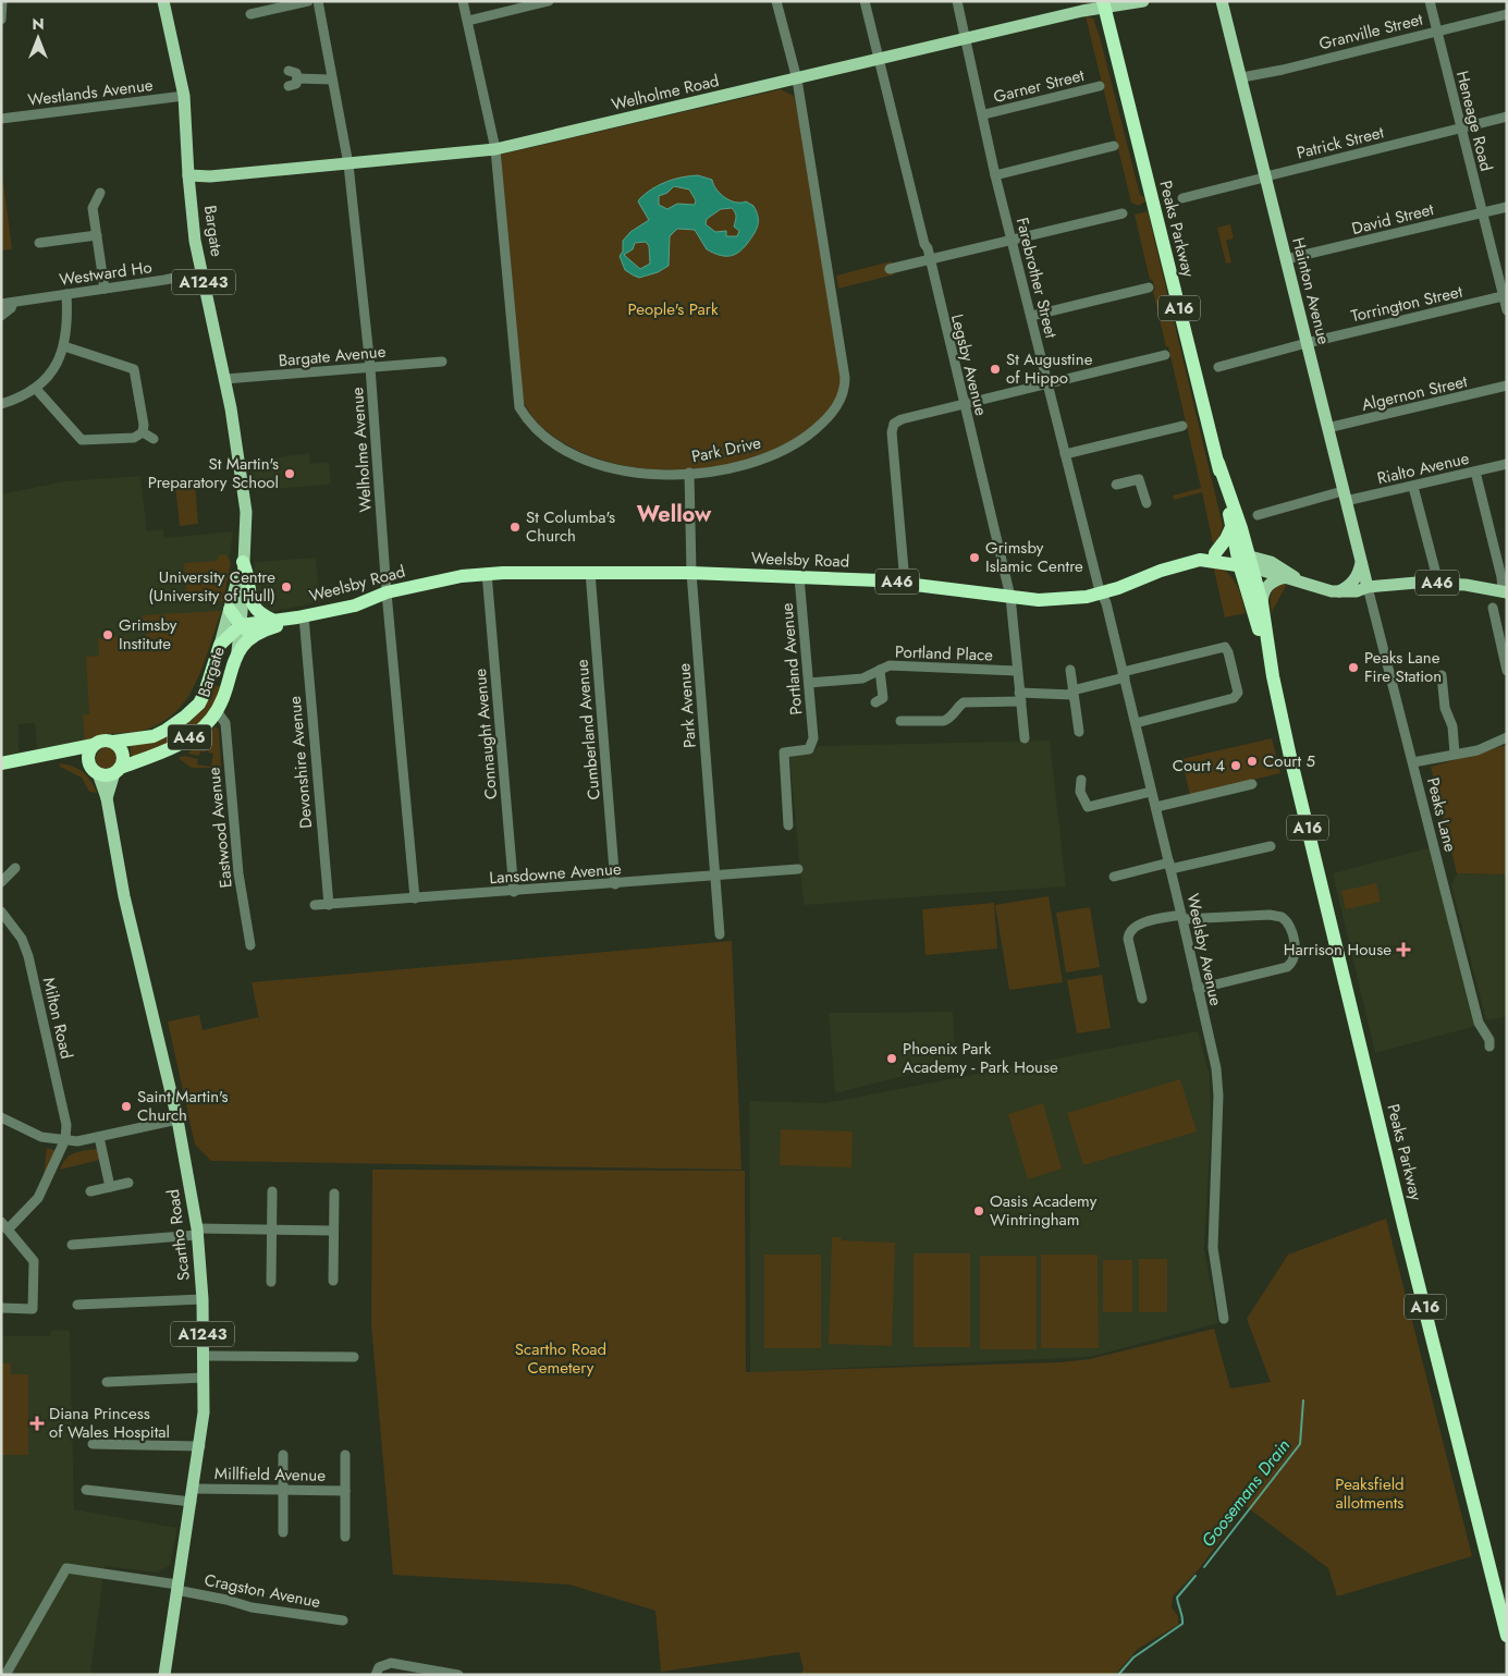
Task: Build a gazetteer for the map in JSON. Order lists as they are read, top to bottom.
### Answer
{
  "streets": {
    "highway": [
      "Peaks Parkway",
      "Bargate",
      "A16",
      "Weelsby Road",
      "A46"
    ],
    "main road": [
      "Welholme Road",
      "A1243",
      "Hainton Avenue",
      "Scartho Road"
    ],
    "street": [
      "Granville Street",
      "Garner Street",
      "Westlands Avenue",
      "Heneage Road",
      "Patrick Street",
      "David Street",
      "Westward Ho",
      "Farebrother Street",
      "Torrington Street",
      "Bargate Avenue",
      "Legsby Avenue",
      "Algernon Street",
      "Welholme Avenue",
      "Park Drive",
      "Rialto Avenue",
      "Portland Place",
      "Portland Avenue",
      "Park Avenue",
      "Cumberland Avenue",
      "Connaught Avenue",
      "Devonshire Avenue",
      "Peaks Lane",
      "Eastwood Avenue",
      "Lansdowne Avenue",
      "Weelsby Avenue",
      "Milton Road",
      "Millfield Avenue",
      "Cragston Avenue"
    ]
  },
  "crossings": [
    ["Granville Street", "Heneage Road"],
    ["Granville Street", "Hainton Avenue"],
    ["Garner Street", "Farebrother Street"],
    ["Westlands Avenue", "Bargate"],
    ["Welholme Road", "Peaks Parkway"],
    ["Welholme Road", "Bargate"],
    ["Welholme Road", "Farebrother Street"],
    ["Welholme Road", "Legsby Avenue"],
    ["Welholme Road", "Welholme Avenue"],
    ["Welholme Road", "Park Drive"],
    ["Heneage Road", "Patrick Street"],
    ["Heneage Road", "David Street"],
    ["Heneage Road", "Torrington Street"],
    ["Patrick Street", "Hainton Avenue"],
    ["David Street", "Hainton Avenue"],
    ["Peaks Parkway", "Weelsby Road"],
    ["Peaks Parkway", "A46"],
    ["Bargate", "Westward Ho"],
    ["Bargate", "Bargate Avenue"],
    ["Bargate", "Weelsby Road"],
    ["Bargate", "A46"],
    ["Bargate", "Eastwood Avenue"],
    ["Bargate", "Scartho Road"],
    ["Farebrother Street", "Weelsby Road"],
    ["Farebrother Street", "Weelsby Avenue"],
    ["Hainton Avenue", "Torrington Street"],
    ["Hainton Avenue", "Algernon Street"],
    ["Hainton Avenue", "Rialto Avenue"],
    ["Hainton Avenue", "Weelsby Road"],
    ["Hainton Avenue", "Peaks Lane"],
    ["Bargate Avenue", "Welholme Avenue"],
    ["Legsby Avenue", "Weelsby Road"],
    ["Legsby Avenue", "Portland Place"],
    ["Welholme Avenue", "Weelsby Road"],
    ["Welholme Avenue", "Lansdowne Avenue"],
    ["Park Drive", "Park Avenue"],
    ["Weelsby Road", "A46"],
    ["Weelsby Road", "Portland Avenue"],
    ["Weelsby Road", "Park Avenue"],
    ["Weelsby Road", "Cumberland Avenue"],
    ["Weelsby Road", "Connaught Avenue"],
    ["Weelsby Road", "Devonshire Avenue"],
    ["Weelsby Road", "Peaks Lane"],
    ["Weelsby Road", "Weelsby Avenue"],
    ["A46", "Scartho Road"],
    ["Portland Place", "Portland Avenue"],
    ["Park Avenue", "Lansdowne Avenue"],
    ["Cumberland Avenue", "Lansdowne Avenue"],
    ["Connaught Avenue", "Lansdowne Avenue"],
    ["Devonshire Avenue", "Lansdowne Avenue"],
    ["Scartho Road", "Millfield Avenue"],
    ["Scartho Road", "Cragston Avenue"]
  ],
  "districts": ["Wellow"],
  "water": ["Goosemans Drain"],
  "parks": ["People's Park", "Scartho Road Cemetery", "Peaksfield allotments"],
  "places": {
    "other": [
      "St Augustine of Hippo",
      "St Martin's Preparatory School",
      "St Columba's Church",
      "Grimsby Islamic Centre",
      "University Centre (University of Hull)",
      "Grimsby Institute",
      "Peaks Lane Fire Station",
      "Court 5",
      "Court 4",
      "Phoenix Park Academy - Park House",
      "Saint Martin's Church",
      "Oasis Academy Wintringham"
    ],
    "health": ["Harrison House", "Diana Princess of Wales Hospital"]
  },
  "north": "top"
}
